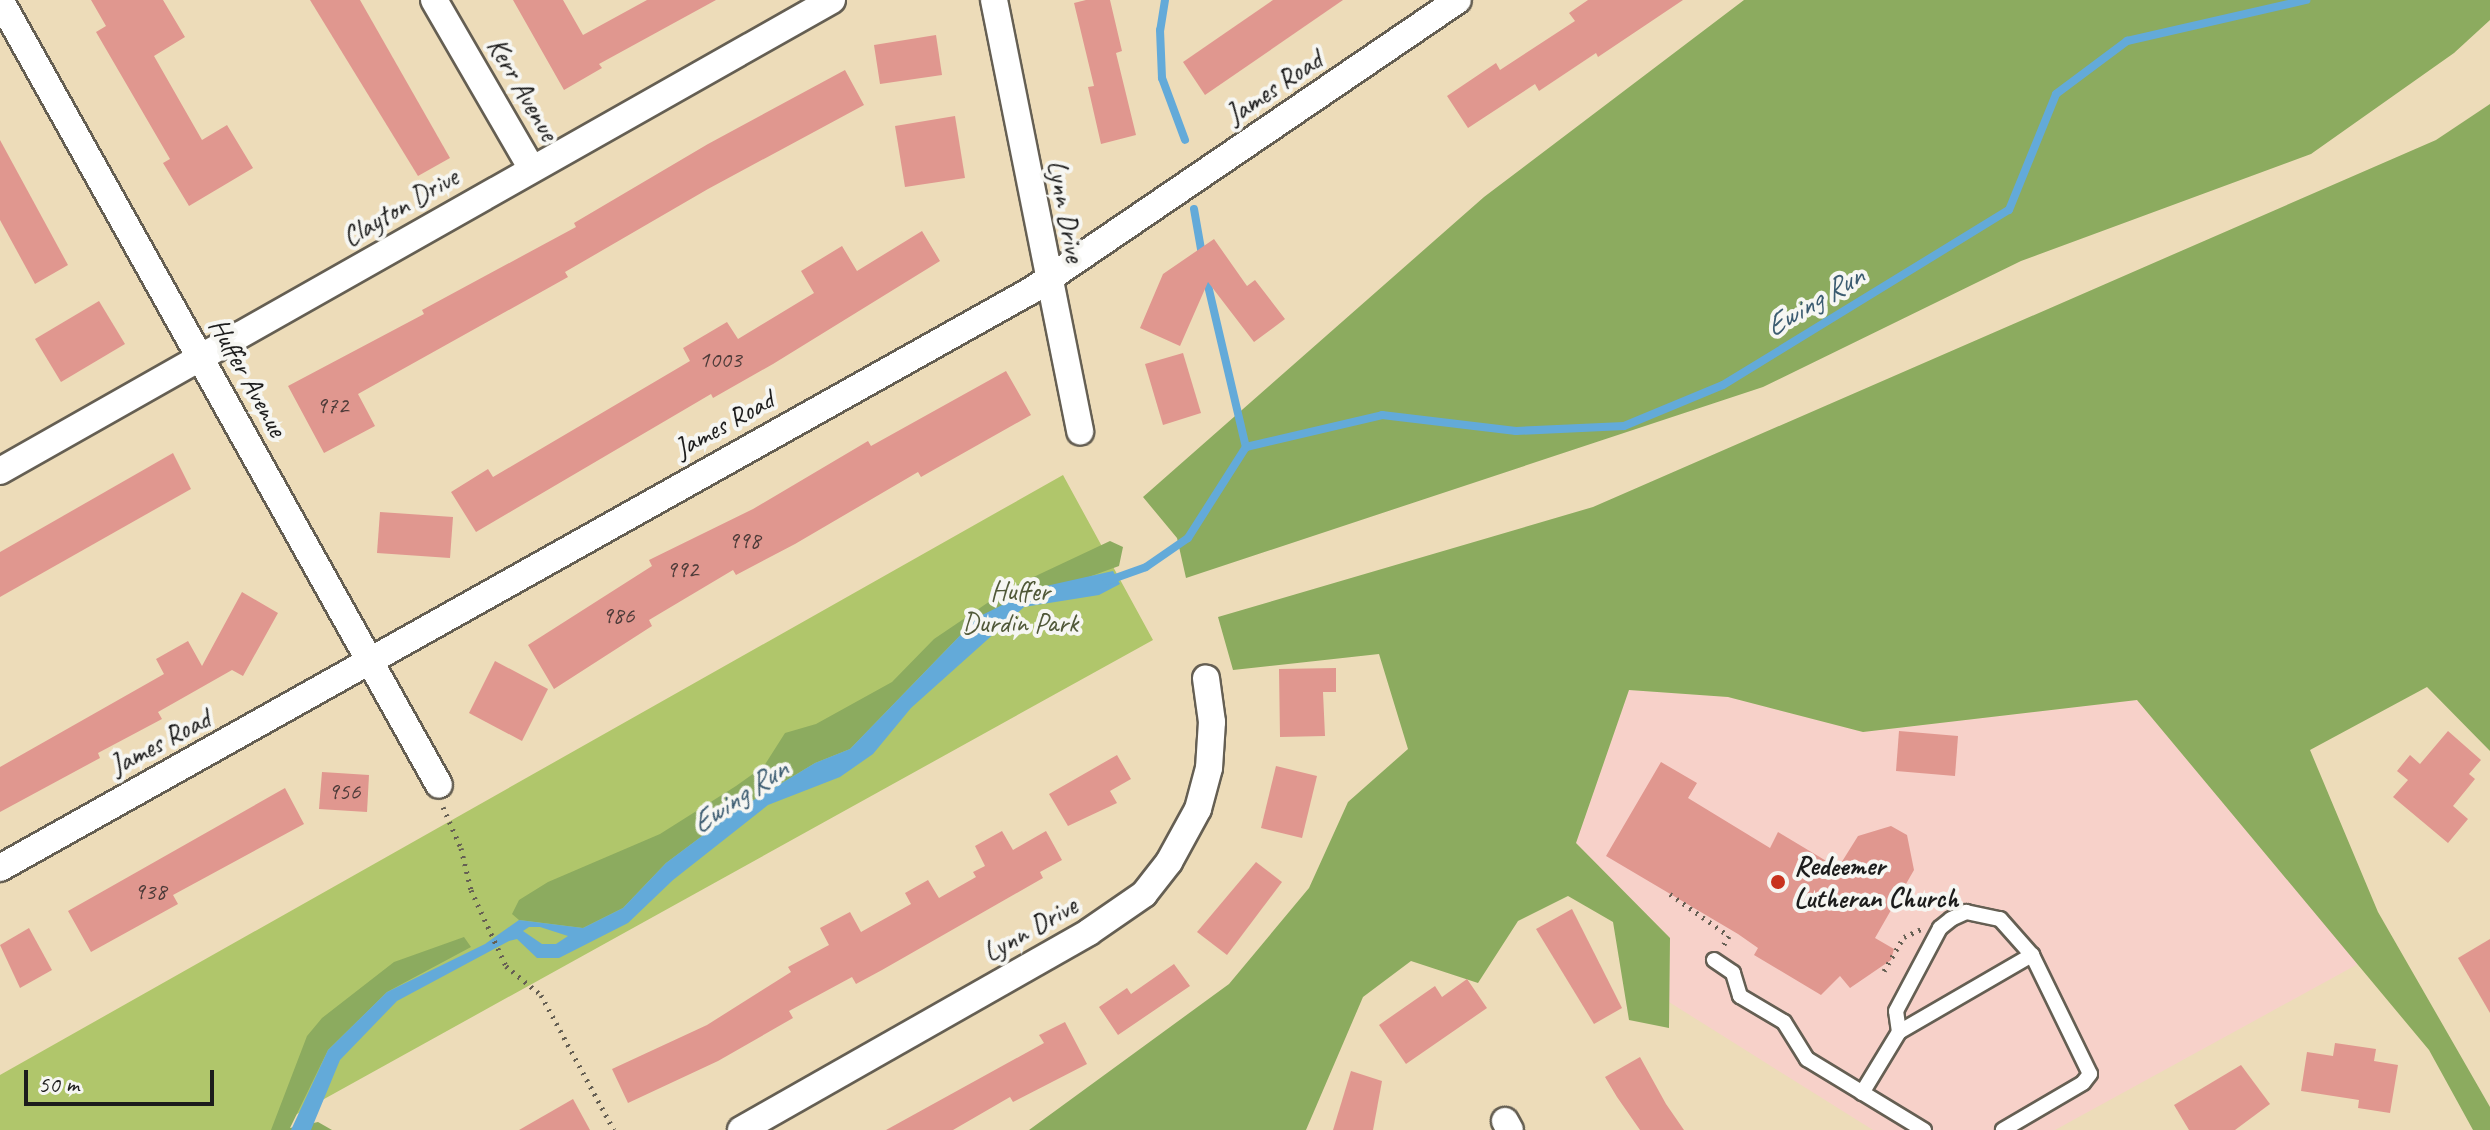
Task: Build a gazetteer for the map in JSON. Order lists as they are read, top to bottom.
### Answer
{
  "streets": {
    "street": [
      "James Road",
      "Kerr Avenue",
      "Clayton Drive",
      "Lynn Drive",
      "Huffer Avenue"
    ]
  },
  "crossings": [
    ["James Road", "Lynn Drive"],
    ["James Road", "Huffer Avenue"],
    ["Kerr Avenue", "Clayton Drive"],
    ["Clayton Drive", "Huffer Avenue"]
  ],
  "water": ["Ewing Run"],
  "parks": ["Huffer Durdin Park"],
  "places": ["Redeemer Lutheran Church"],
  "house_numbers": [
    "1003",
    "972",
    "998",
    "992",
    "986",
    "956",
    "938"
  ],
  "scale_bar": "50 m"
}
